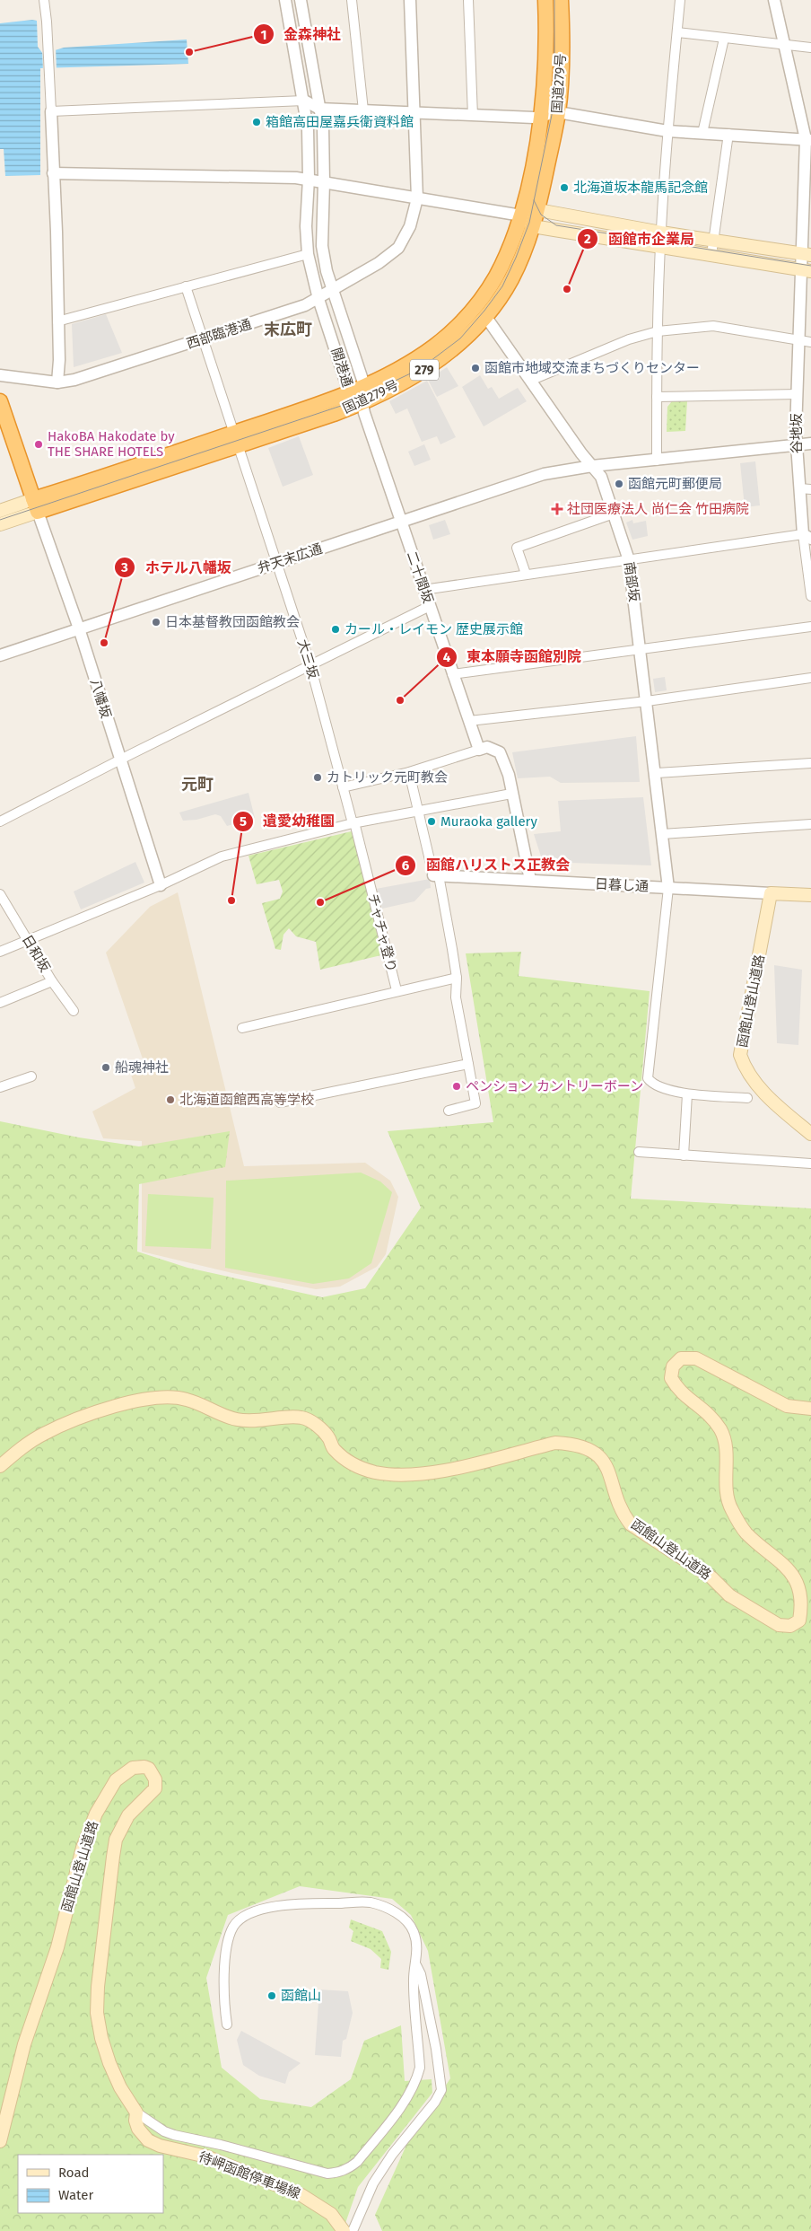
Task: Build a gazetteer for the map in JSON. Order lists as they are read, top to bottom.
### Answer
{
  "streets": {
    "highway": ["国道279号", "279"],
    "main road": ["日暮し通", "函館山登山道路", "待岬函館停車場線"],
    "street": [
      "西部臨港通",
      "開港通",
      "谷地坂",
      "弁天末広通",
      "二十間坂",
      "南部坂",
      "大三坂",
      "八幡坂",
      "チャチャ登り",
      "日和坂"
    ]
  },
  "crossings": [
    ["国道279号", "開港通"],
    ["国道279号", "二十間坂"],
    ["国道279号", "南部坂"],
    ["国道279号", "大三坂"],
    ["国道279号", "八幡坂"],
    ["西部臨港通", "開港通"],
    ["西部臨港通", "大三坂"],
    ["開港通", "二十間坂"],
    ["谷地坂", "弁天末広通"],
    ["弁天末広通", "二十間坂"],
    ["弁天末広通", "南部坂"],
    ["弁天末広通", "大三坂"],
    ["弁天末広通", "八幡坂"],
    ["南部坂", "日暮し通"],
    ["大三坂", "チャチャ登り"],
    ["日暮し通", "函館山登山道路"],
    ["函館山登山道路", "待岬函館停車場線"]
  ],
  "districts": ["末広町", "元町"],
  "places": {
    "other": [
      "金森神社",
      "箱館高田屋嘉兵衛資料館",
      "北海道坂本龍馬記念館",
      "函館市企業局",
      "函館市地域交流まちづくりセンター",
      "HakoBA Hakodate by THE SHARE HOTELS",
      "函館元町郵便局",
      "日本基督教団函館教会",
      "カール・レイモン 歴史展示館",
      "ホテル八幡坂",
      "東本願寺函館別院",
      "カトリック元町教会",
      "Muraoka gallery",
      "遺愛幼稚園",
      "函館ハリストス正教会",
      "船魂神社",
      "ペンション カントリーボーン",
      "北海道函館西高等学校",
      "函館山"
    ],
    "health": ["社団医療法人 尚仁会 竹田病院"]
  },
  "legend": ["Road", "Water"]
}
